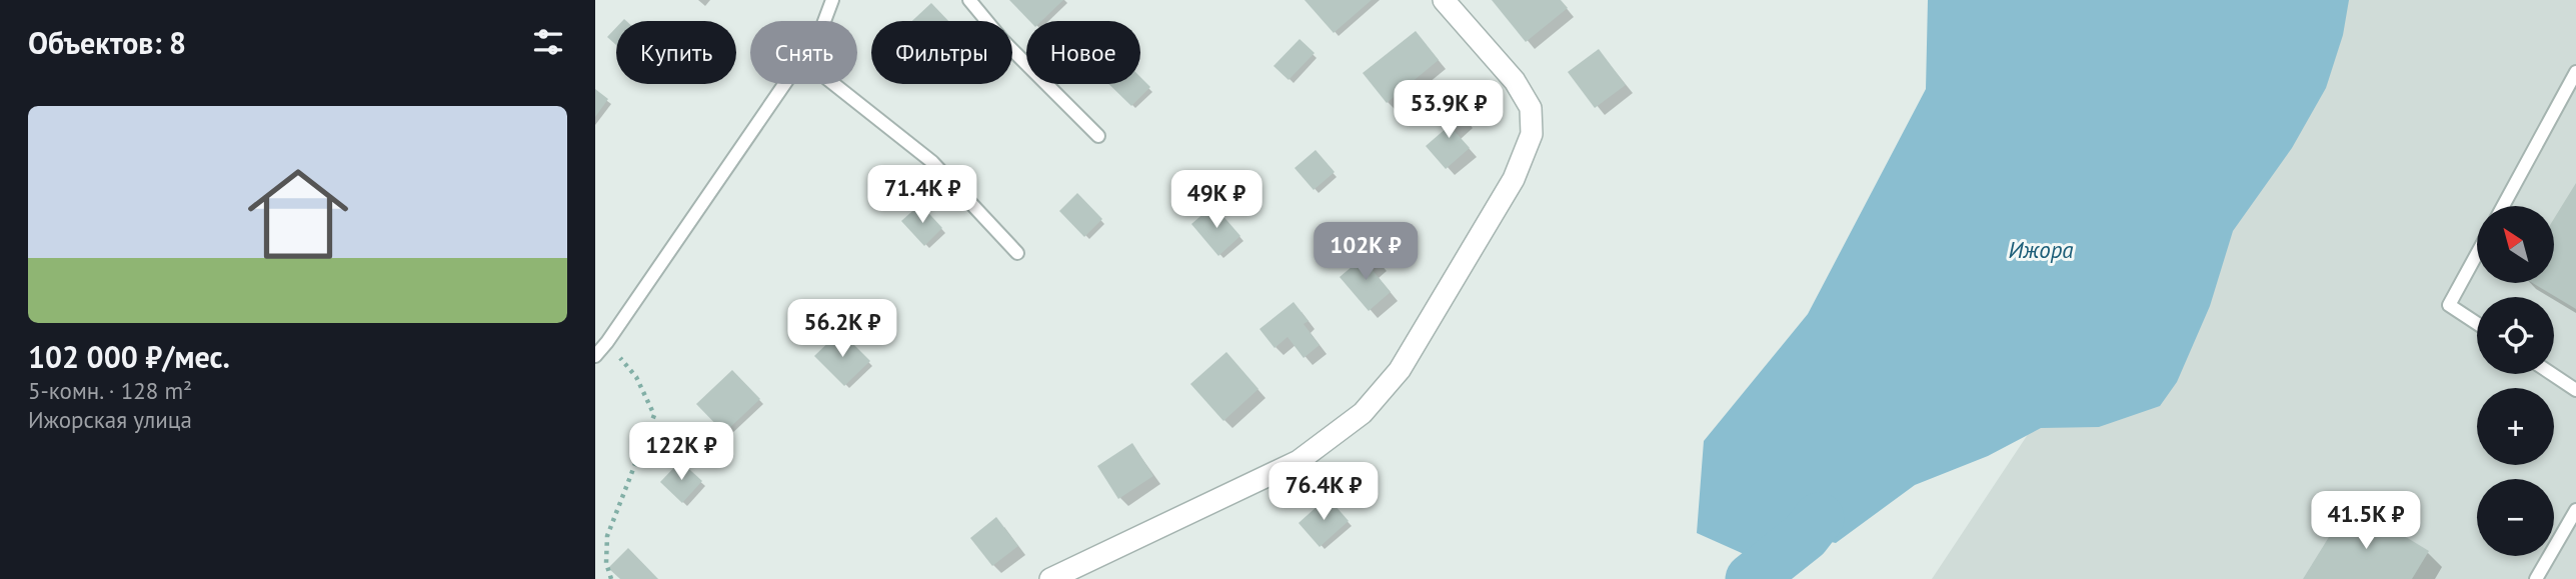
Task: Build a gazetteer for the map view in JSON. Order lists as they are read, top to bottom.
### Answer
{
  "water": ["Ижора"],
  "north": "top left",
  "page": {
    "heading": "Объектов: 8",
    "chip": [
      "Купить",
      "Снять",
      "Фильтры",
      "Новое"
    ],
    "price": [
      "53.9K ₽",
      "71.4K ₽",
      "49K ₽",
      "102K ₽",
      "56.2K ₽",
      "122K ₽",
      "76.4K ₽",
      "41.5K ₽"
    ],
    "list": [
      {
        "name": "102 000 ₽/мес.",
        "note": "5-комн. · 128 m² · Ижорская улица"
      }
    ],
    "map_buttons": ["+", "−"]
  }
}
